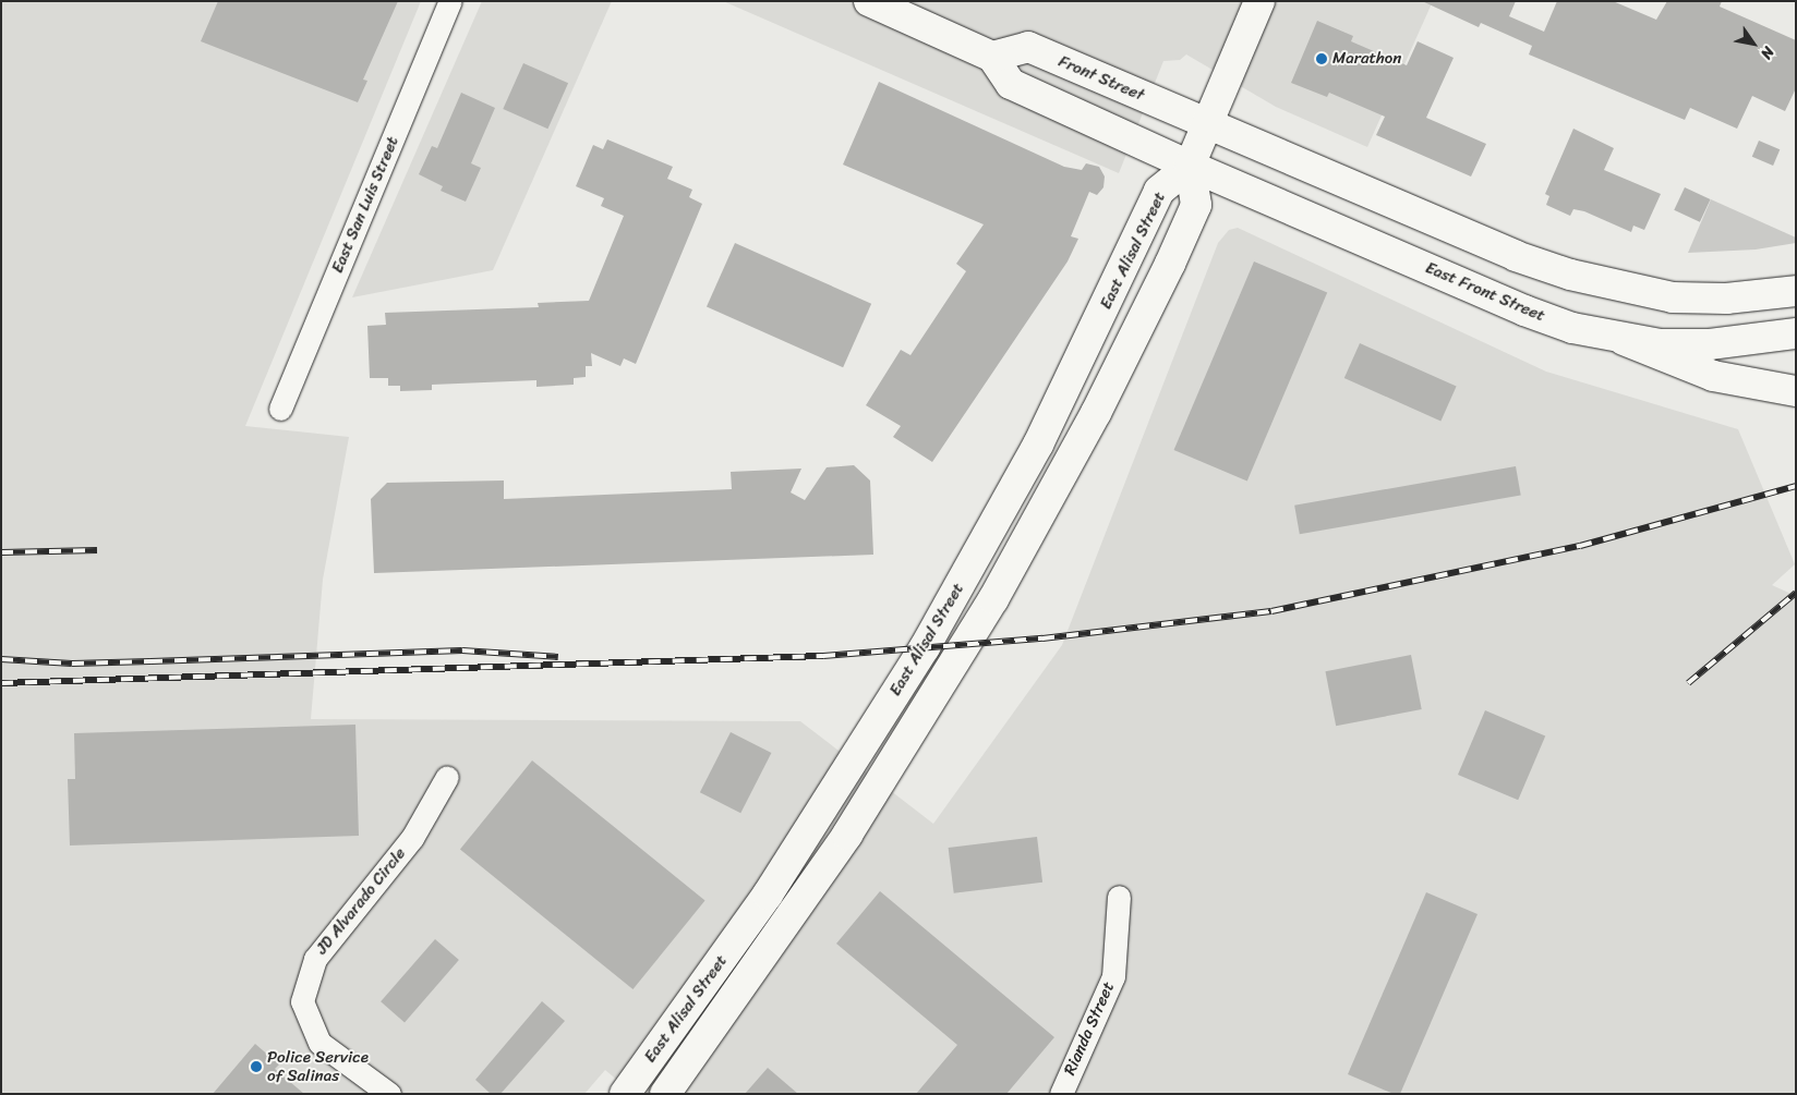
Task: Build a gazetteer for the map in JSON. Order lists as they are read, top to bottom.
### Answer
{
  "streets": {
    "main road": ["Front Street", "East Alisal Street", "East Front Street"],
    "street": ["East San Luis Street", "JD Alvarado Circle", "Rianda Street"]
  },
  "crossings": [
    ["Front Street", "East Alisal Street"],
    ["East Alisal Street", "East Front Street"]
  ],
  "places": ["Marathon", "Police Service of Salinas"],
  "north": "bottom right"
}
